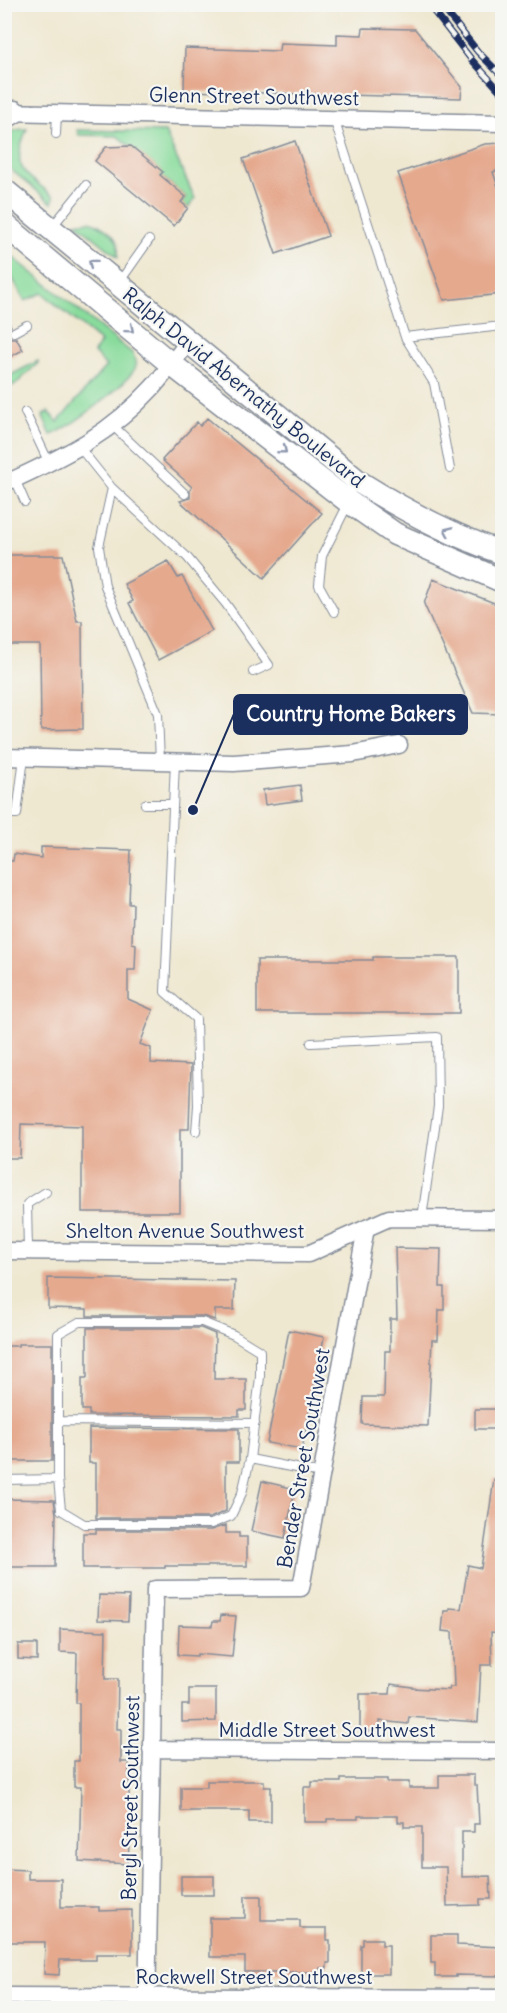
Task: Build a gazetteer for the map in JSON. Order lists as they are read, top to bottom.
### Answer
{
  "streets": {
    "main road": ["Ralph David Abernathy Boulevard"],
    "street": [
      "Glenn Street Southwest",
      "Shelton Avenue Southwest",
      "Bender Street Southwest",
      "Middle Street Southwest",
      "Beryl Street Southwest",
      "Rockwell Street Southwest"
    ]
  },
  "crossings": [
    ["Shelton Avenue Southwest", "Bender Street Southwest"],
    ["Bender Street Southwest", "Beryl Street Southwest"],
    ["Middle Street Southwest", "Beryl Street Southwest"],
    ["Beryl Street Southwest", "Rockwell Street Southwest"]
  ],
  "places": ["Country Home Bakers"]
}
